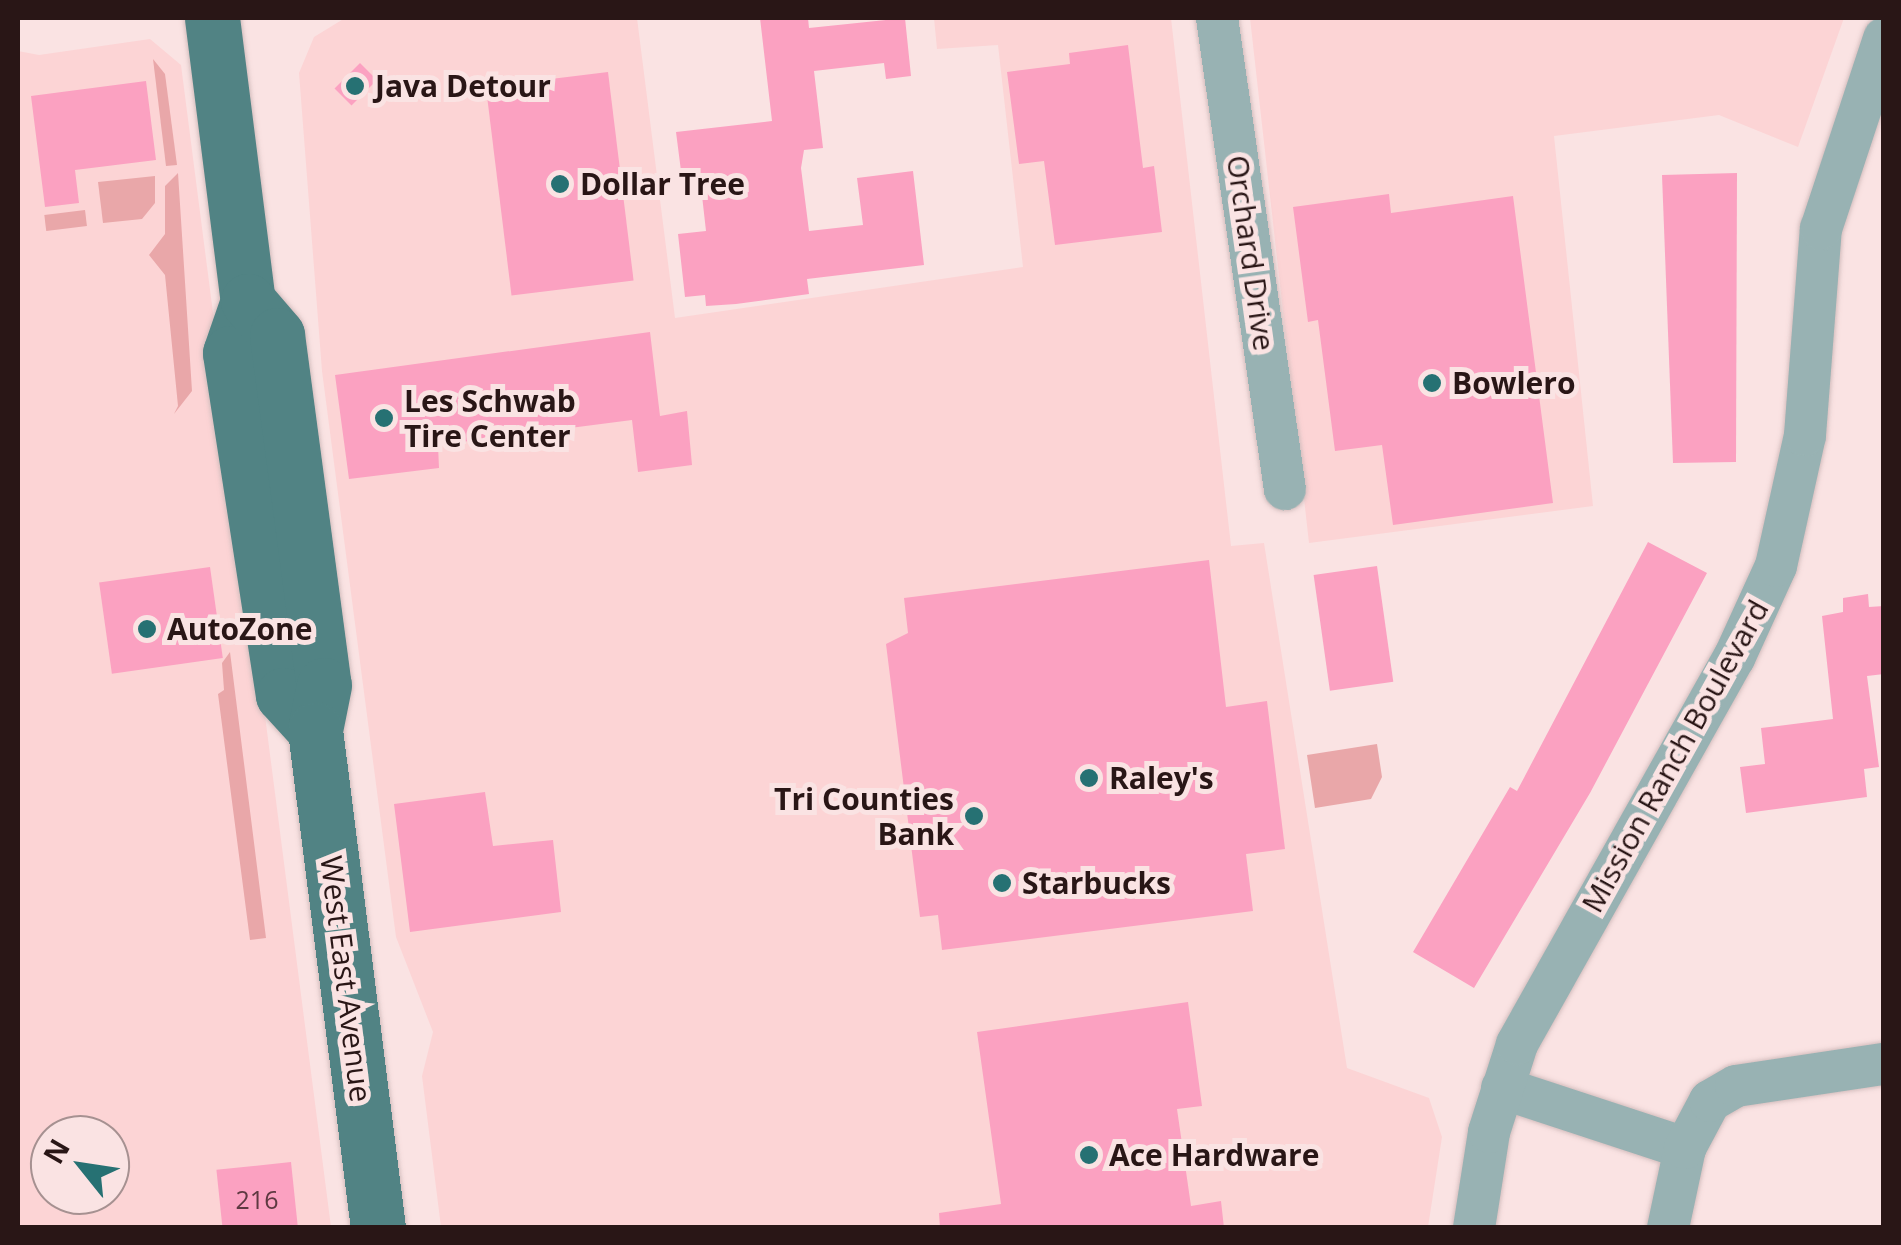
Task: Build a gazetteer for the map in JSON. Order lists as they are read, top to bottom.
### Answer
{
  "streets": {
    "main road": ["West East Avenue"],
    "street": ["Orchard Drive", "Mission Ranch Boulevard"]
  },
  "places": [
    "Java Detour",
    "Dollar Tree",
    "Bowlero",
    "Les Schwab Tire Center",
    "AutoZone",
    "Raley's",
    "Tri Counties Bank",
    "Starbucks",
    "Ace Hardware"
  ],
  "house_numbers": ["216"],
  "north": "top left"
}
